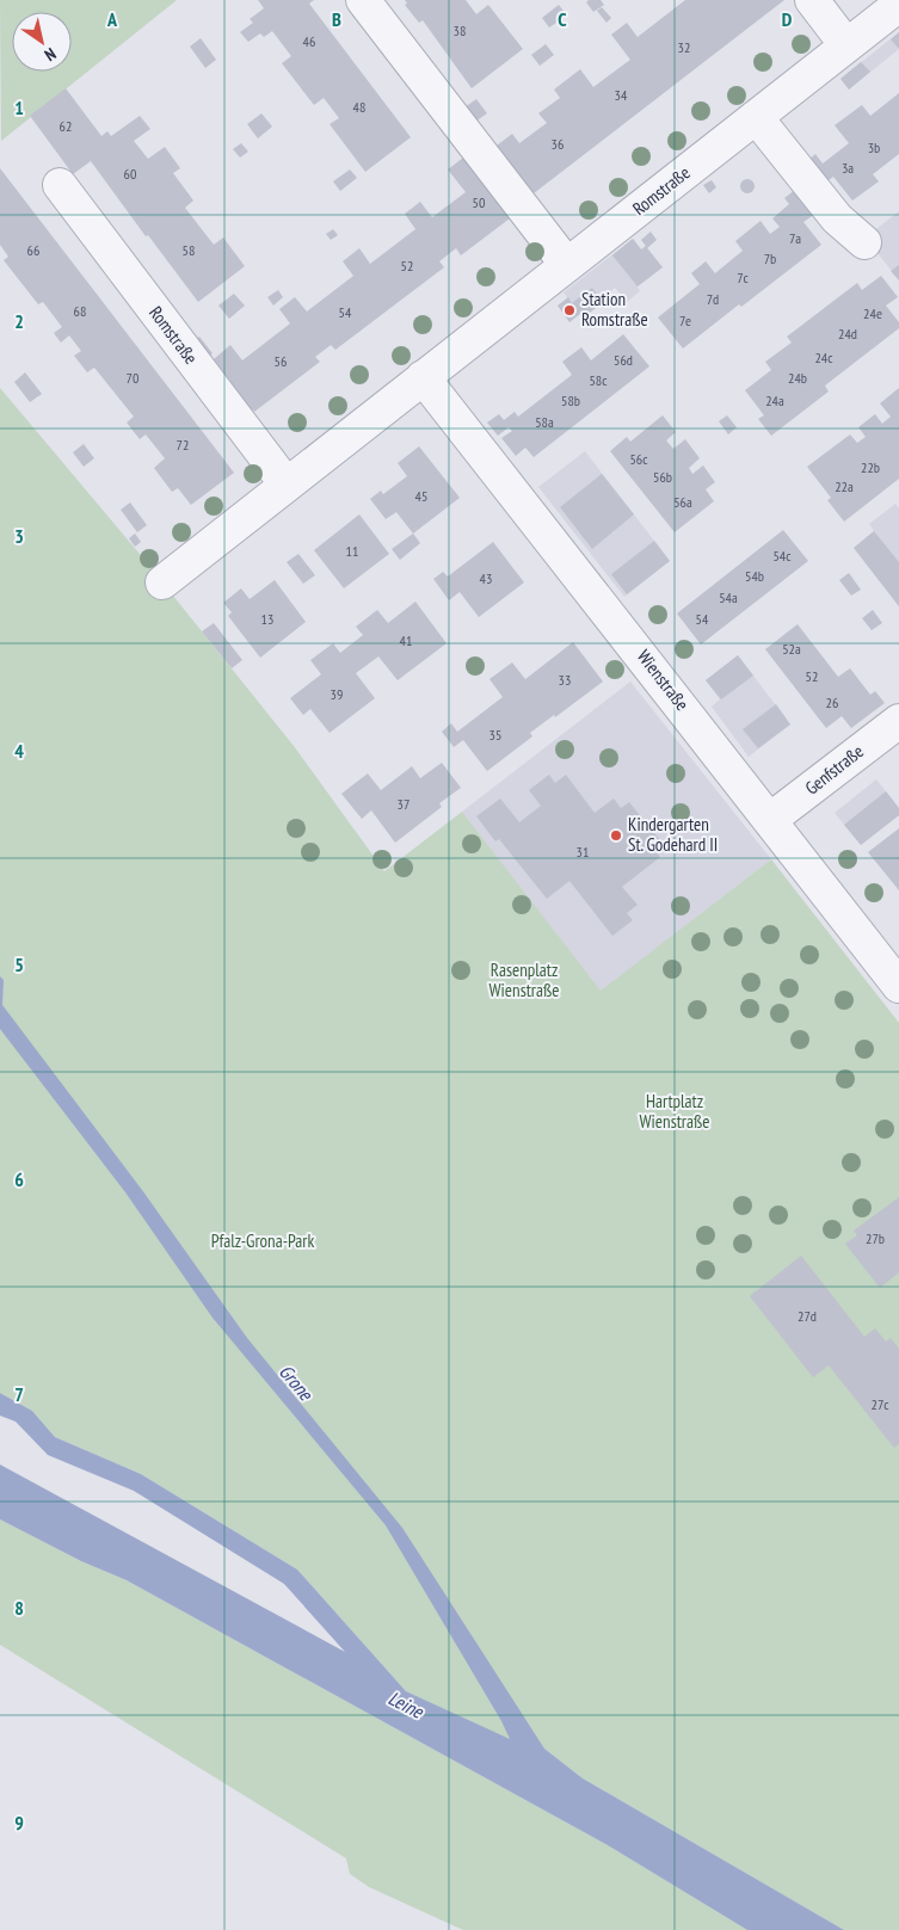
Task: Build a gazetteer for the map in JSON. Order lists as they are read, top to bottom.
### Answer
{
  "streets": {
    "street": ["Romstraße", "Wienstraße", "Genfstraße"]
  },
  "crossings": [
    ["Romstraße", "Wienstraße"],
    ["Wienstraße", "Genfstraße"]
  ],
  "water": ["Grone", "Leine"],
  "parks": ["Rasenplatz Wienstraße", "Hartplatz Wienstraße", "Pfalz-Grona-Park"],
  "places": ["Station Romstraße", "Kindergarten St. Godehard II"],
  "house_numbers": [
    "38",
    "46",
    "32",
    "34",
    "48",
    "62",
    "36",
    "3b",
    "3a",
    "60",
    "50",
    "7a",
    "66",
    "58",
    "7b",
    "52",
    "7c",
    "7d",
    "68",
    "54",
    "24e",
    "7e",
    "24d",
    "24c",
    "56d",
    "56",
    "70",
    "24b",
    "58c",
    "58b",
    "24a",
    "58a",
    "72",
    "56c",
    "22b",
    "56b",
    "22a",
    "45",
    "56a",
    "11",
    "54c",
    "54b",
    "43",
    "54a",
    "13",
    "54",
    "41",
    "52a",
    "52",
    "33",
    "39",
    "26",
    "35",
    "37",
    "31",
    "27b",
    "27d",
    "27c"
  ],
  "north": "bottom right",
  "grid": {
    "columns": [
      "A",
      "B",
      "C",
      "D"
    ],
    "rows": [
      "1",
      "2",
      "3",
      "4",
      "5",
      "6",
      "7",
      "8",
      "9"
    ]
  }
}
